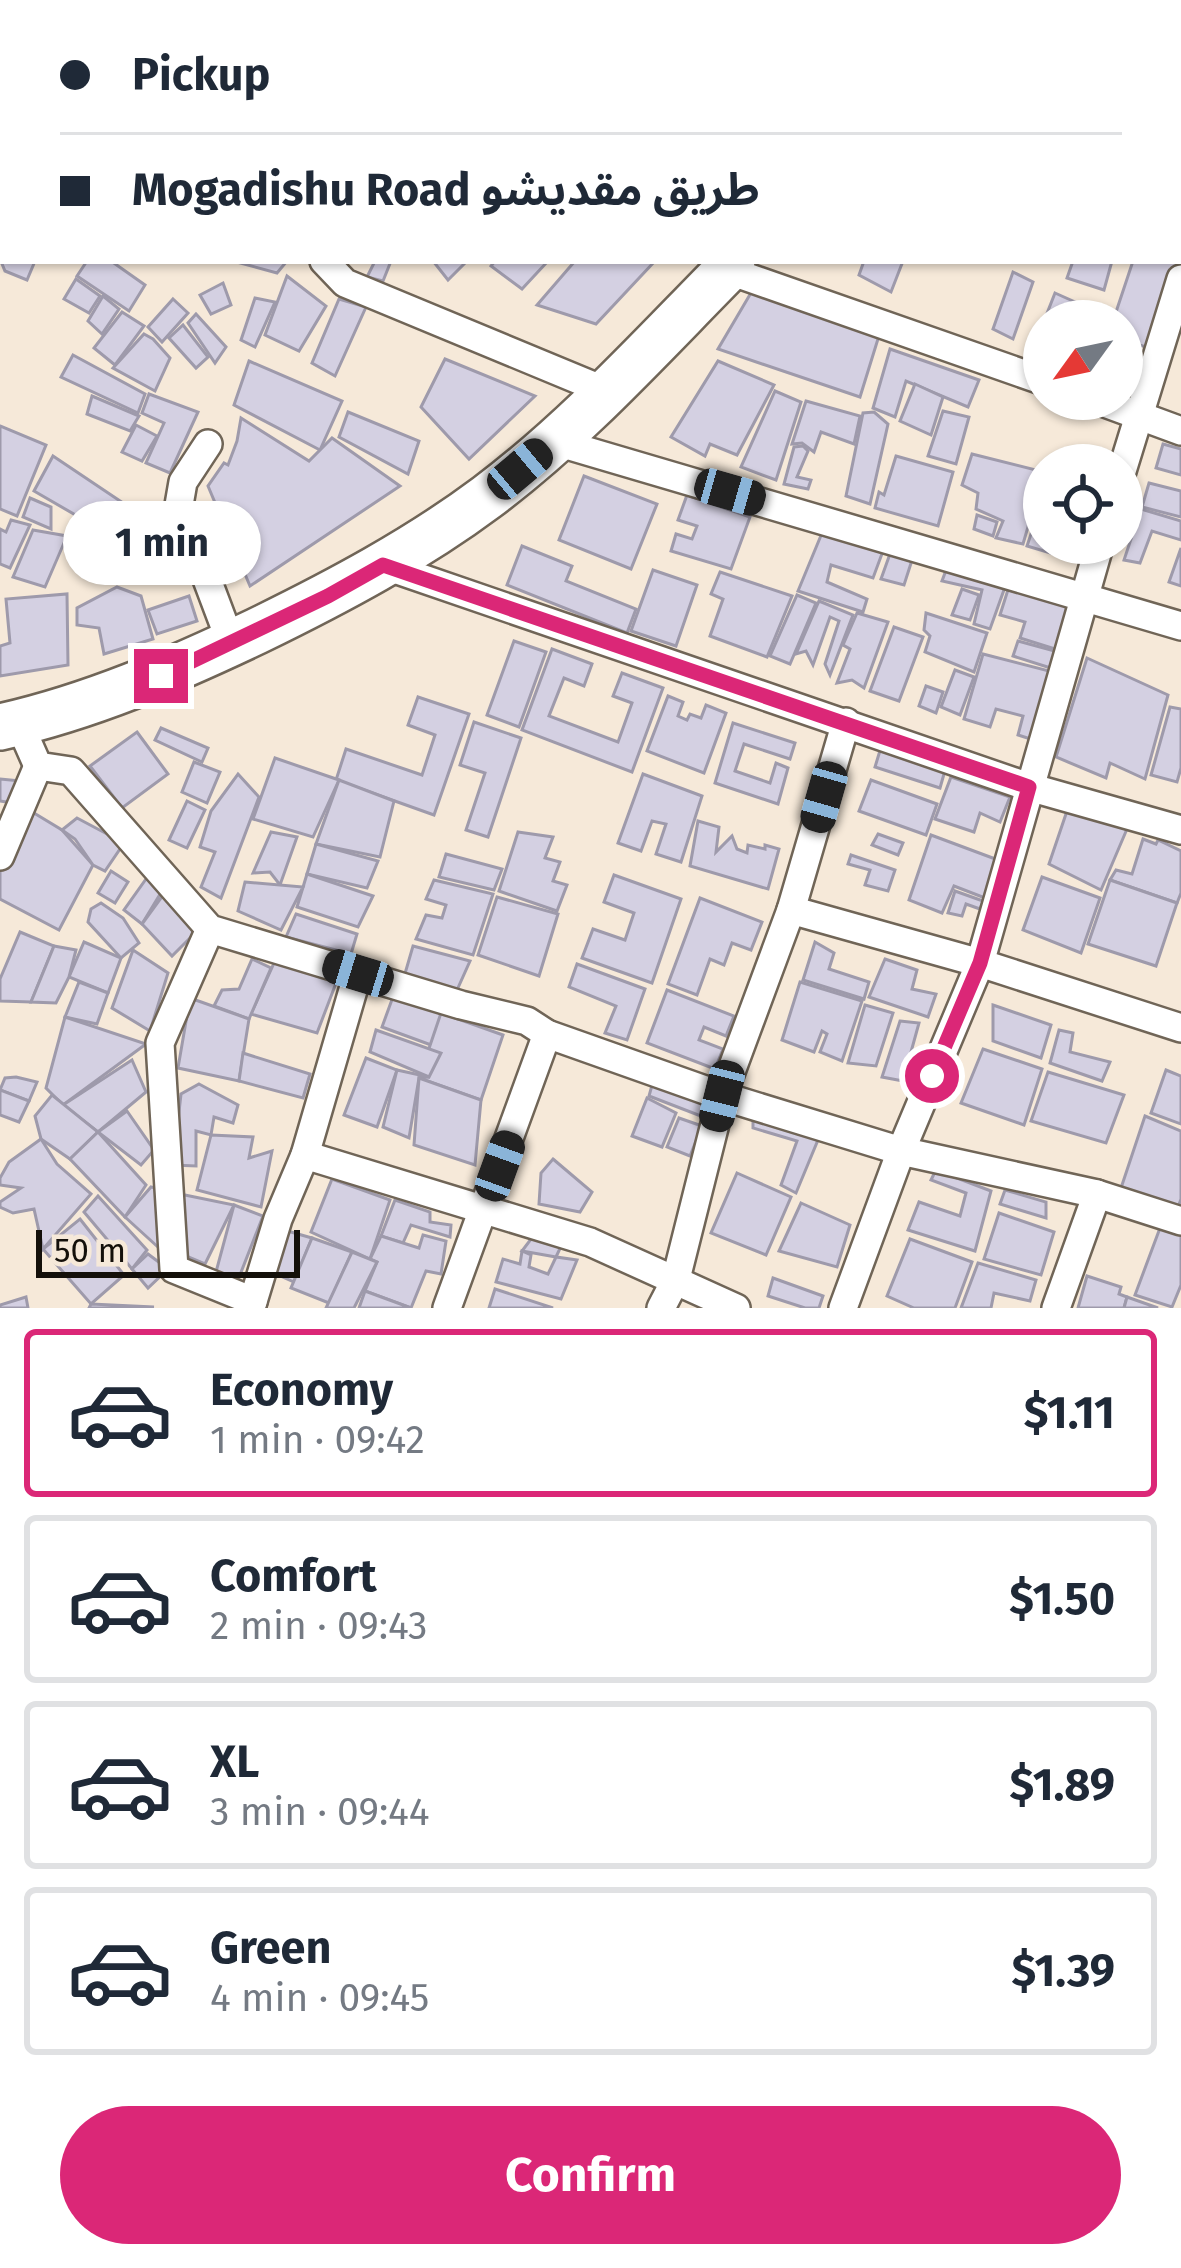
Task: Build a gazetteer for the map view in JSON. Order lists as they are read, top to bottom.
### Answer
{
  "scale_bar": "50 m",
  "north": "bottom left",
  "page": {
    "banner": ["Pickup", "Mogadishu Road طريق مقديشو"],
    "bubble": "1 min",
    "scale": "50 m",
    "list": [
      {
        "name": "Economy",
        "note": "1 min · 09:42",
        "value": "$1.11"
      },
      {
        "name": "Comfort",
        "note": "2 min · 09:43",
        "value": "$1.50"
      },
      {
        "name": "XL",
        "note": "3 min · 09:44",
        "value": "$1.89"
      },
      {
        "name": "Green",
        "note": "4 min · 09:45",
        "value": "$1.39"
      }
    ],
    "buttons": "Confirm"
  }
}
